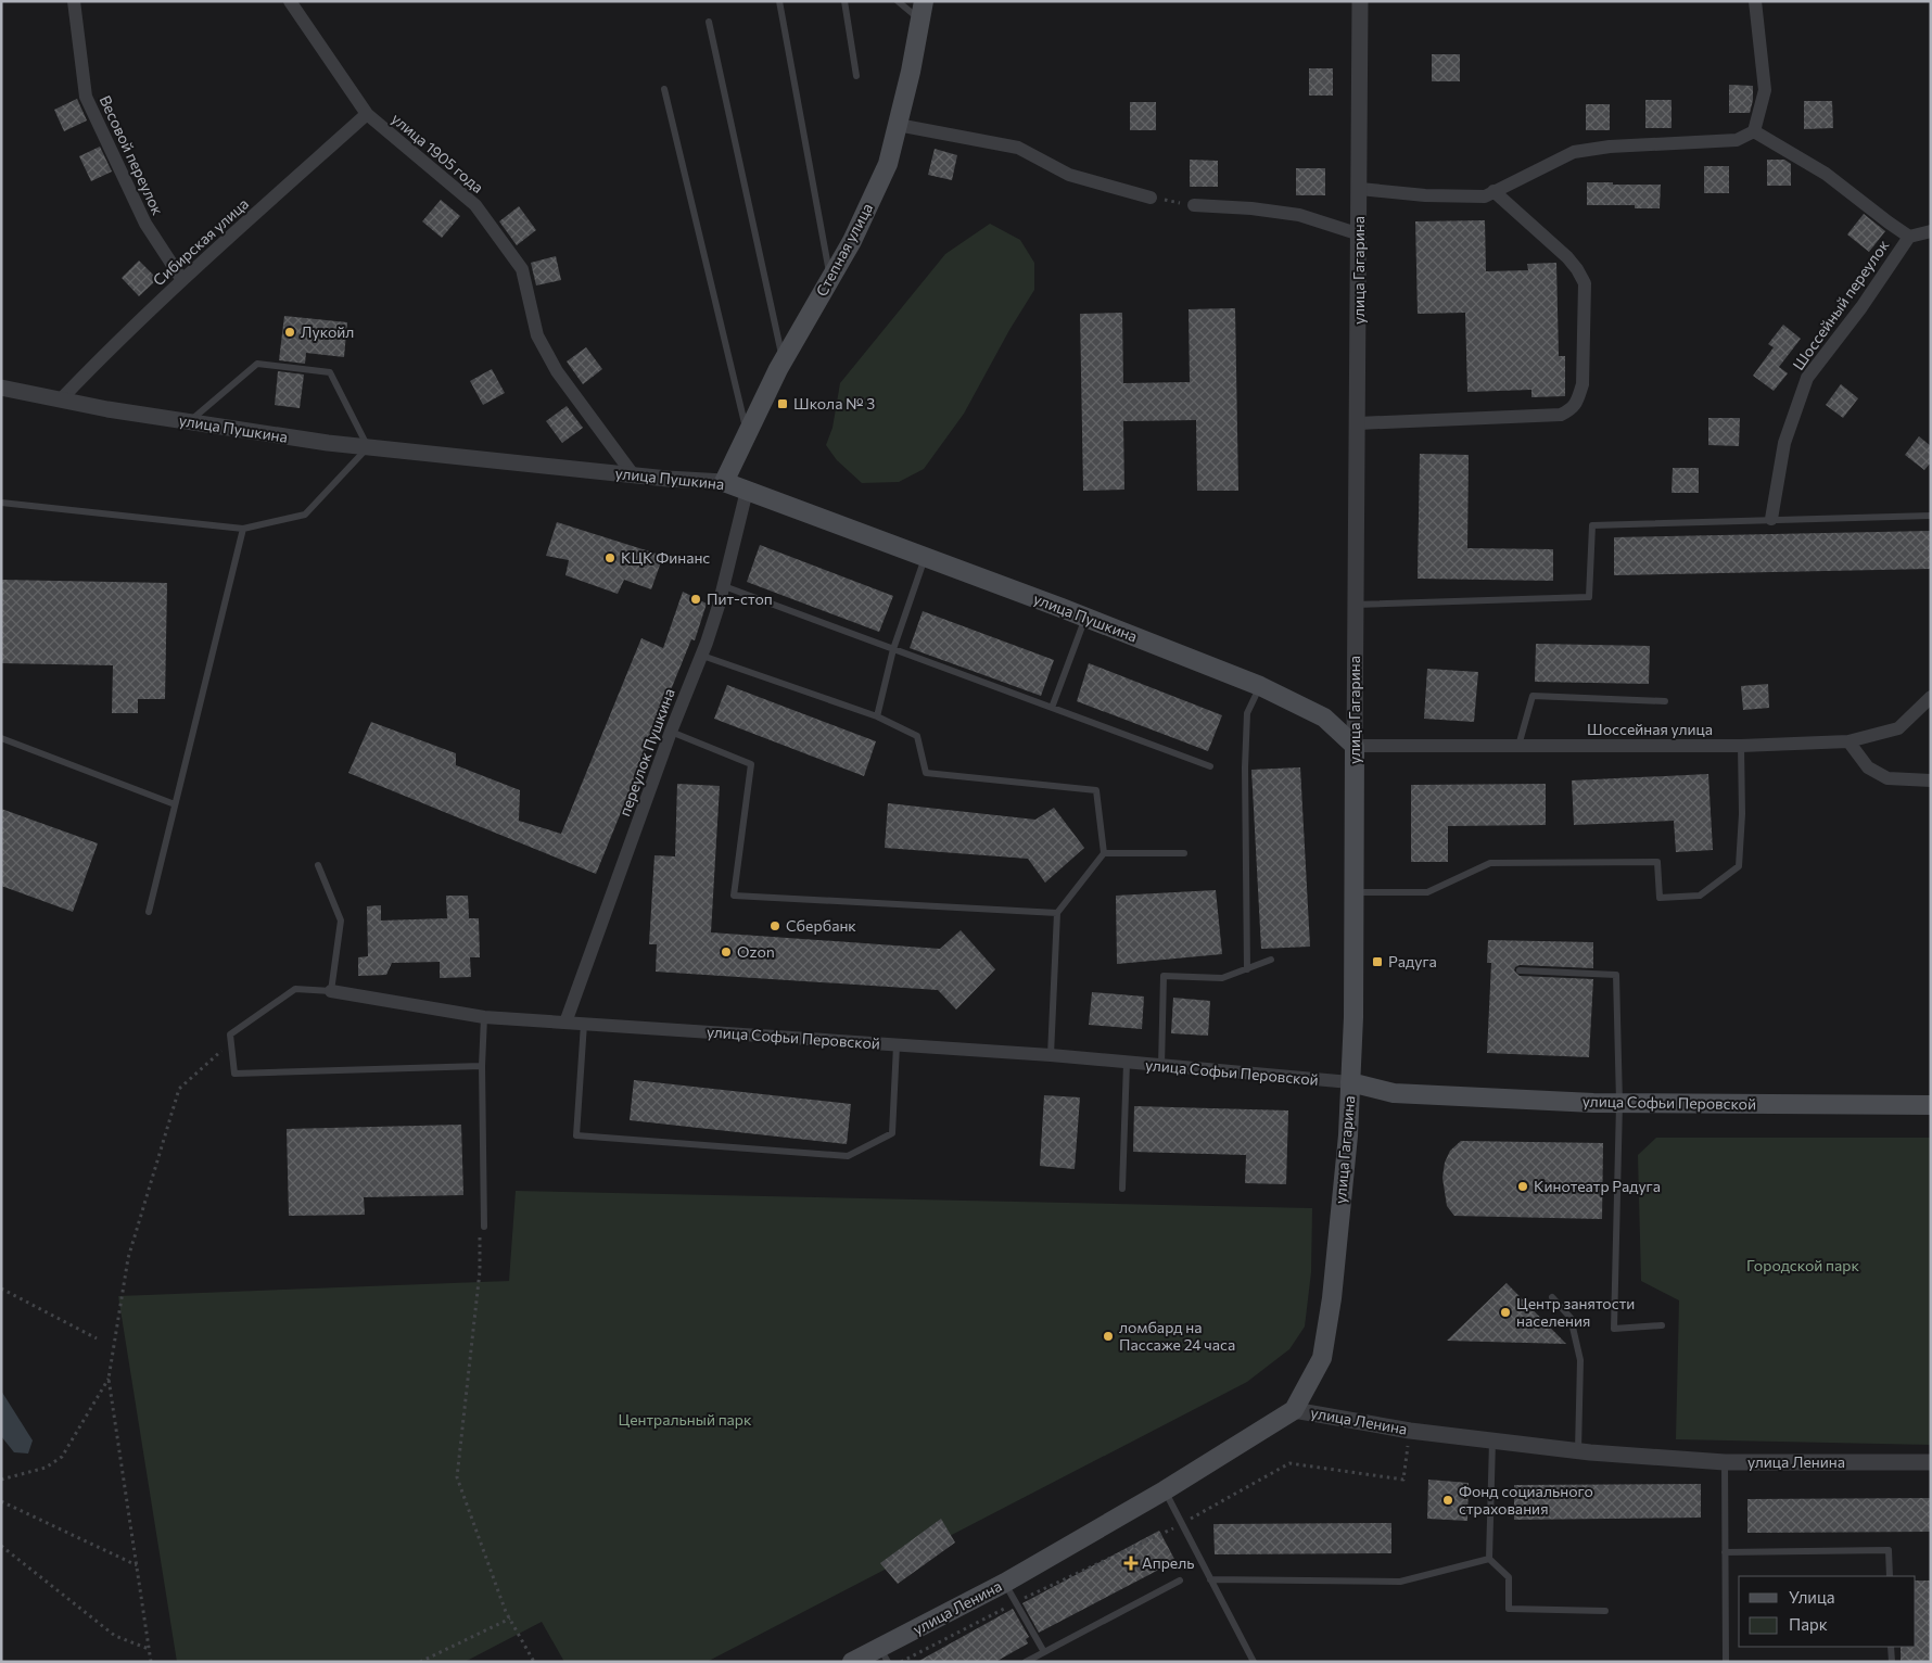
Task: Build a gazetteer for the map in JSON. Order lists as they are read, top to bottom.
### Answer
{
  "streets": {
    "main road": [
      "Степная улица",
      "улица Гагарина",
      "улица Пушкина",
      "улица Софьи Перовской",
      "улица Ленина"
    ],
    "street": [
      "улица 1905 года",
      "Весовой переулок",
      "Сибирская улица",
      "Шоссейный переулок",
      "Шоссейная улица",
      "переулок Пушкина"
    ]
  },
  "crossings": [
    ["улица 1905 года", "Сибирская улица"],
    ["улица 1905 года", "улица Пушкина"],
    ["Весовой переулок", "Сибирская улица"],
    ["Сибирская улица", "улица Пушкина"],
    ["Степная улица", "улица Пушкина"],
    ["улица Гагарина", "улица Пушкина"],
    ["улица Гагарина", "Шоссейная улица"],
    ["улица Гагарина", "улица Софьи Перовской"],
    ["улица Гагарина", "улица Ленина"],
    ["улица Пушкина", "Шоссейная улица"],
    ["улица Пушкина", "переулок Пушкина"],
    ["переулок Пушкина", "улица Софьи Перовской"]
  ],
  "parks": ["Городской парк", "Центральный парк"],
  "places": {
    "other": [
      "Лукойл",
      "КЦК Финанс",
      "Пит-стоп",
      "Сбербанк",
      "Ozon",
      "Кинотеатр Радуга",
      "Центр занятости населения",
      "ломбард на Пассаже 24 часа",
      "Фонд социального страхования"
    ],
    "transit": ["Школа № 3", "Радуга"],
    "health": ["Апрель"]
  },
  "legend": ["Улица", "Парк"]
}
